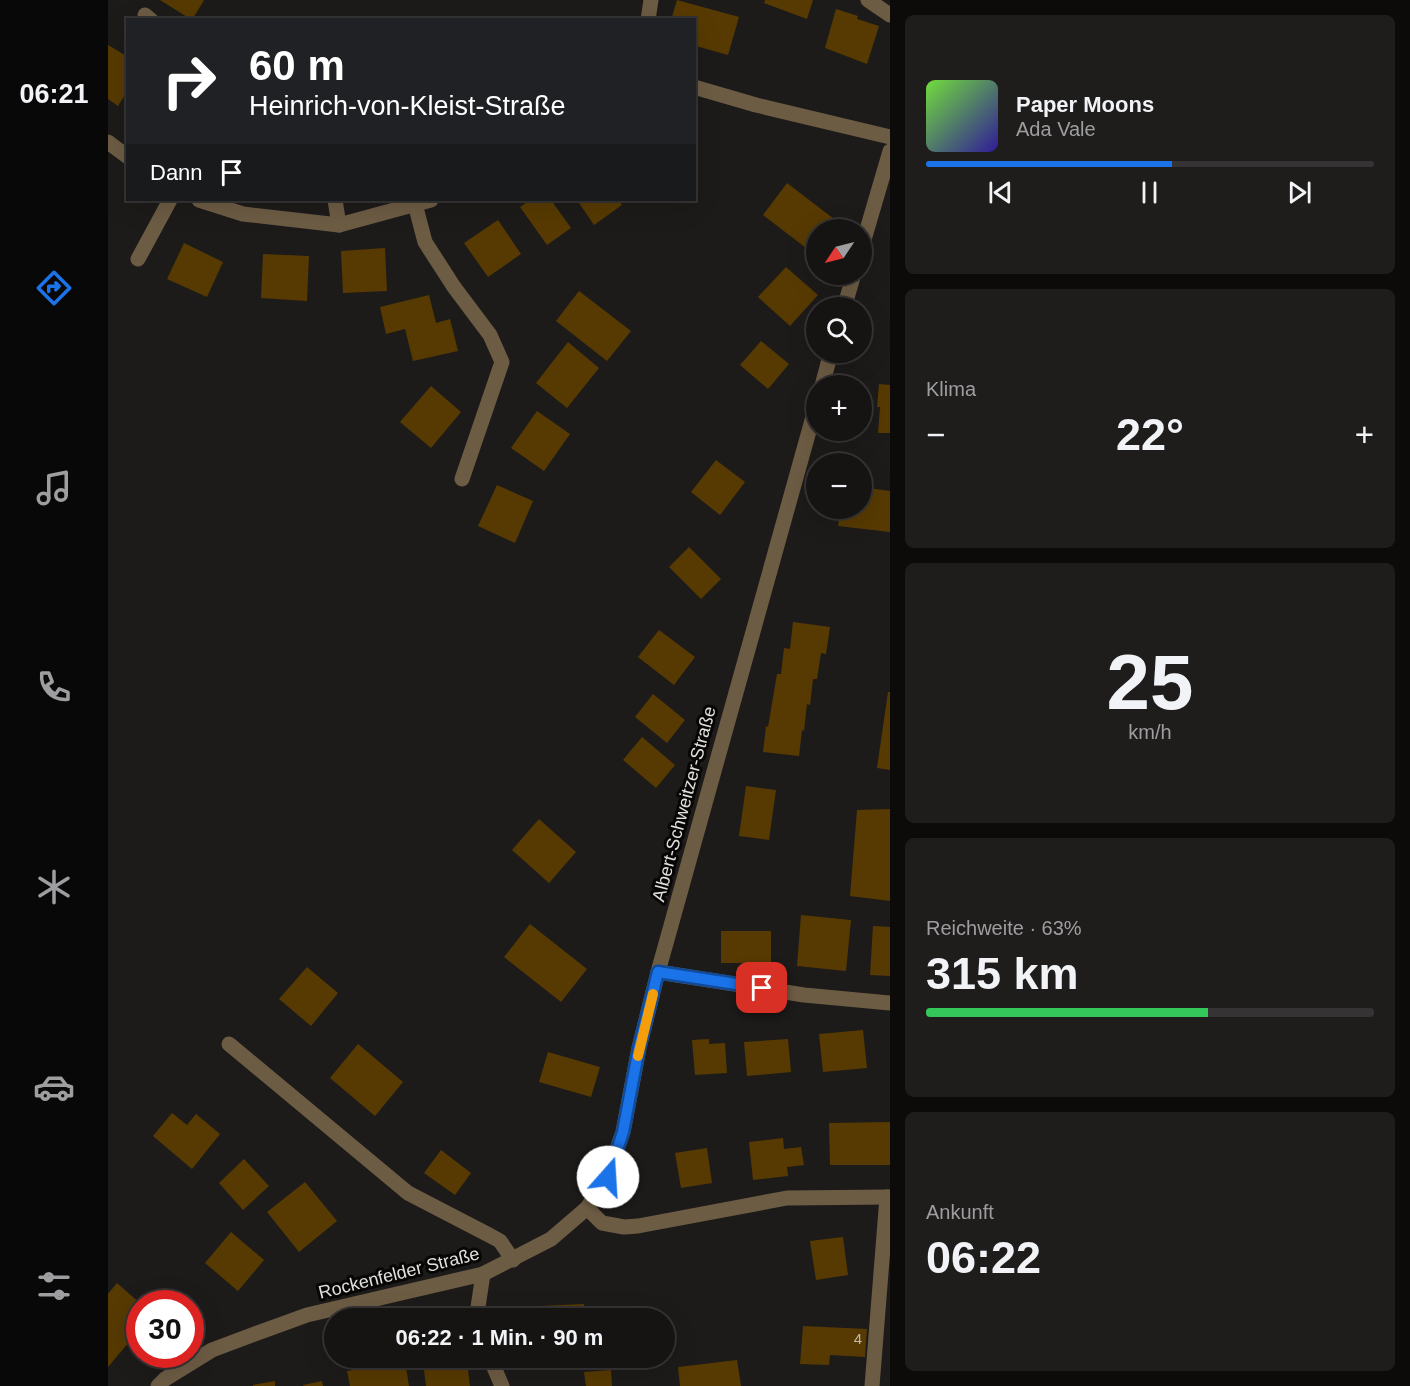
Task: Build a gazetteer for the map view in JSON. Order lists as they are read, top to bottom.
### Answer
{
  "streets": {
    "street": ["Albert-Schweitzer-Straße", "Rockenfelder Straße"]
  },
  "crossings": [
    ["Albert-Schweitzer-Straße", "Rockenfelder Straße"]
  ],
  "house_numbers": ["4"],
  "north": "bottom left",
  "page": {
    "tabs": "06:21",
    "turn": ["60 m", "Heinrich-von-Kleist-Straße"],
    "song": ["Paper Moons", "Ada Vale"],
    "then": "Dann",
    "map_buttons": ["+", "−"],
    "tile": [
      "Klima",
      ["25", "km/h"],
      ["Reichweite · 63%", "315 km"],
      ["Ankunft", "06:22"]
    ],
    "heat": ["−", "22°", "+"],
    "limit": "30",
    "trip": "06:22 · 1 Min. · 90 m"
  }
}
